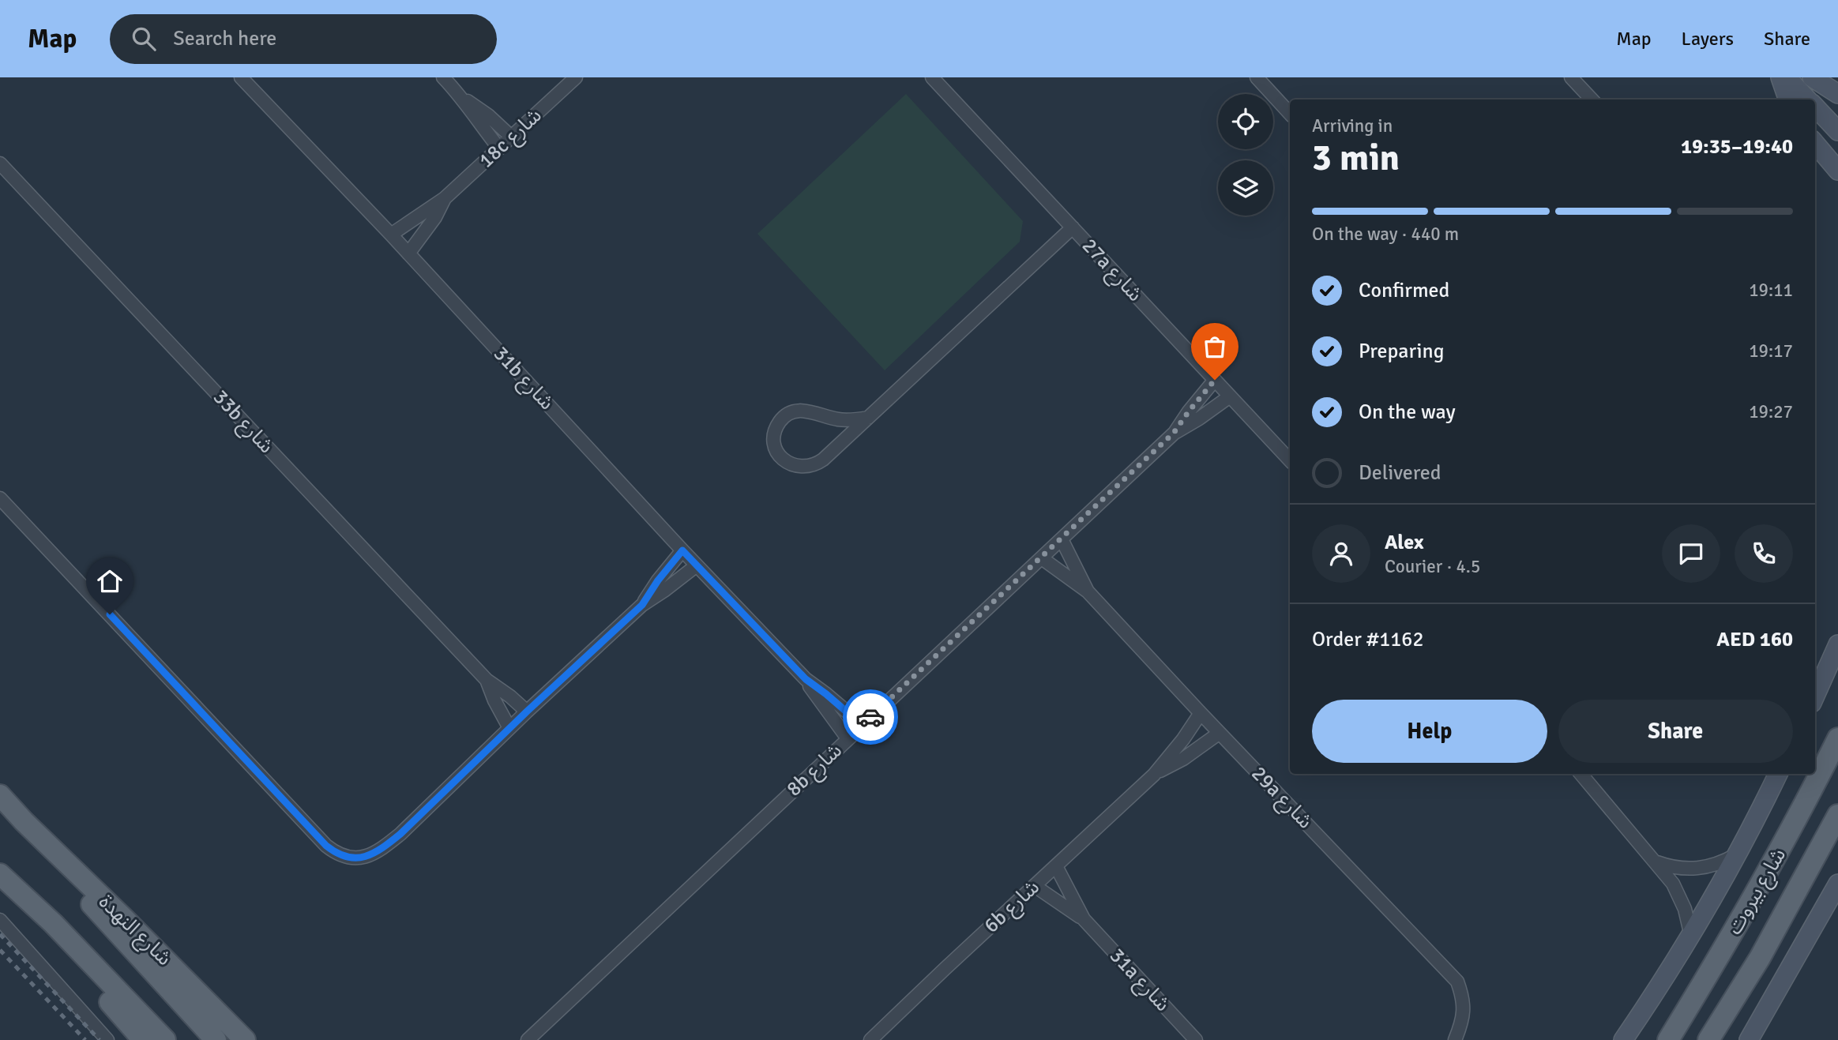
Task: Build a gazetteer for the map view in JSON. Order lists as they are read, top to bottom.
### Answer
{
  "streets": {
    "main road": ["شارع بيروت", "شارع النهدة"],
    "street": [
      "18c شارع",
      "27a شارع",
      "31b شارع",
      "33b شارع",
      "8b شارع",
      "29a شارع",
      "6b شارع",
      "31a شارع"
    ]
  },
  "crossings": [
    ["18c شارع", "31b شارع"],
    ["27a شارع", "8b شارع"],
    ["31b شارع", "8b شارع"],
    ["8b شارع", "29a شارع"],
    ["29a شارع", "6b شارع"],
    ["6b شارع", "31a شارع"]
  ],
  "page": {
    "header": "Map",
    "search": "Search here",
    "nav": ["Map", "Layers", "Share"],
    "heading": ["3 min", "Arriving in", "19:35–19:40"],
    "panel": [
      "Alex",
      "Courier · 4.5",
      "Order #1162",
      "AED 160"
    ],
    "bar": "On the way · 440 m",
    "list": [
      ["Confirmed", "19:11"],
      ["Preparing", "19:17"],
      ["On the way", "19:27"],
      "Delivered"
    ],
    "buttons": ["Help", "Share"]
  }
}
